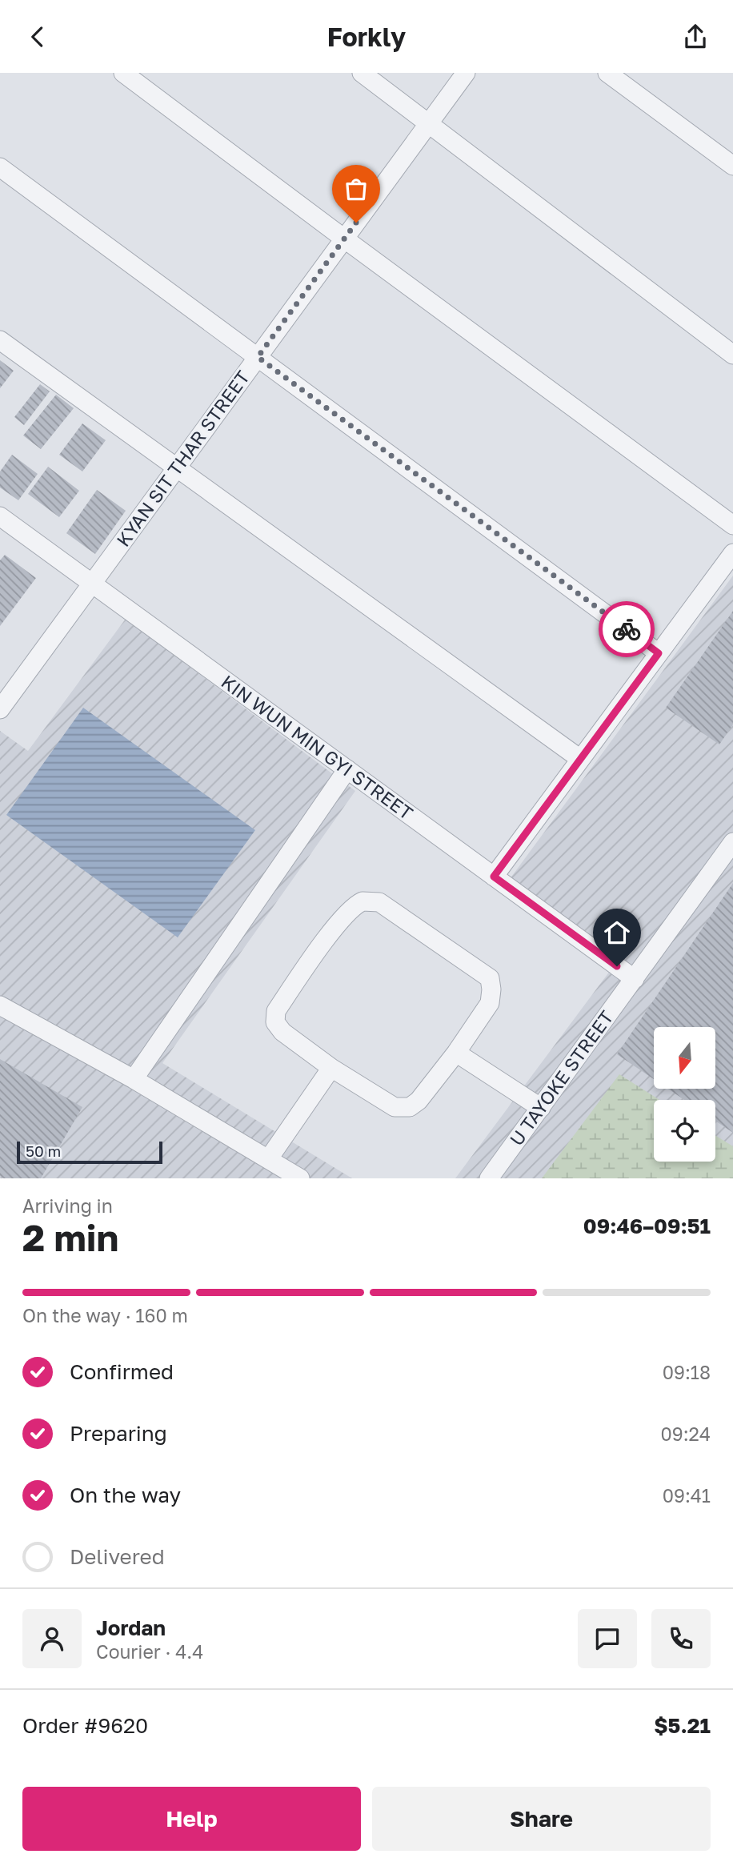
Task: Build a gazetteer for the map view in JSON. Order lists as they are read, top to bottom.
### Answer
{
  "streets": {
    "street": ["KYAN SIT THAR STREET", "KIN WUN MIN GYI STREET", "U TAYOKE STREET"]
  },
  "crossings": [
    ["KYAN SIT THAR STREET", "KIN WUN MIN GYI STREET"],
    ["KIN WUN MIN GYI STREET", "U TAYOKE STREET"]
  ],
  "scale_bar": "50 m",
  "north": "bottom",
  "page": {
    "header": "Forkly",
    "scale": "50 m",
    "heading": ["2 min", "Arriving in", "09:46–09:51"],
    "panel": [
      "Jordan",
      "Courier · 4.4",
      "Order #9620",
      "$5.21"
    ],
    "bar": "On the way · 160 m",
    "list": [
      ["Confirmed", "09:18"],
      ["Preparing", "09:24"],
      ["On the way", "09:41"],
      "Delivered"
    ],
    "buttons": ["Help", "Share"]
  }
}
